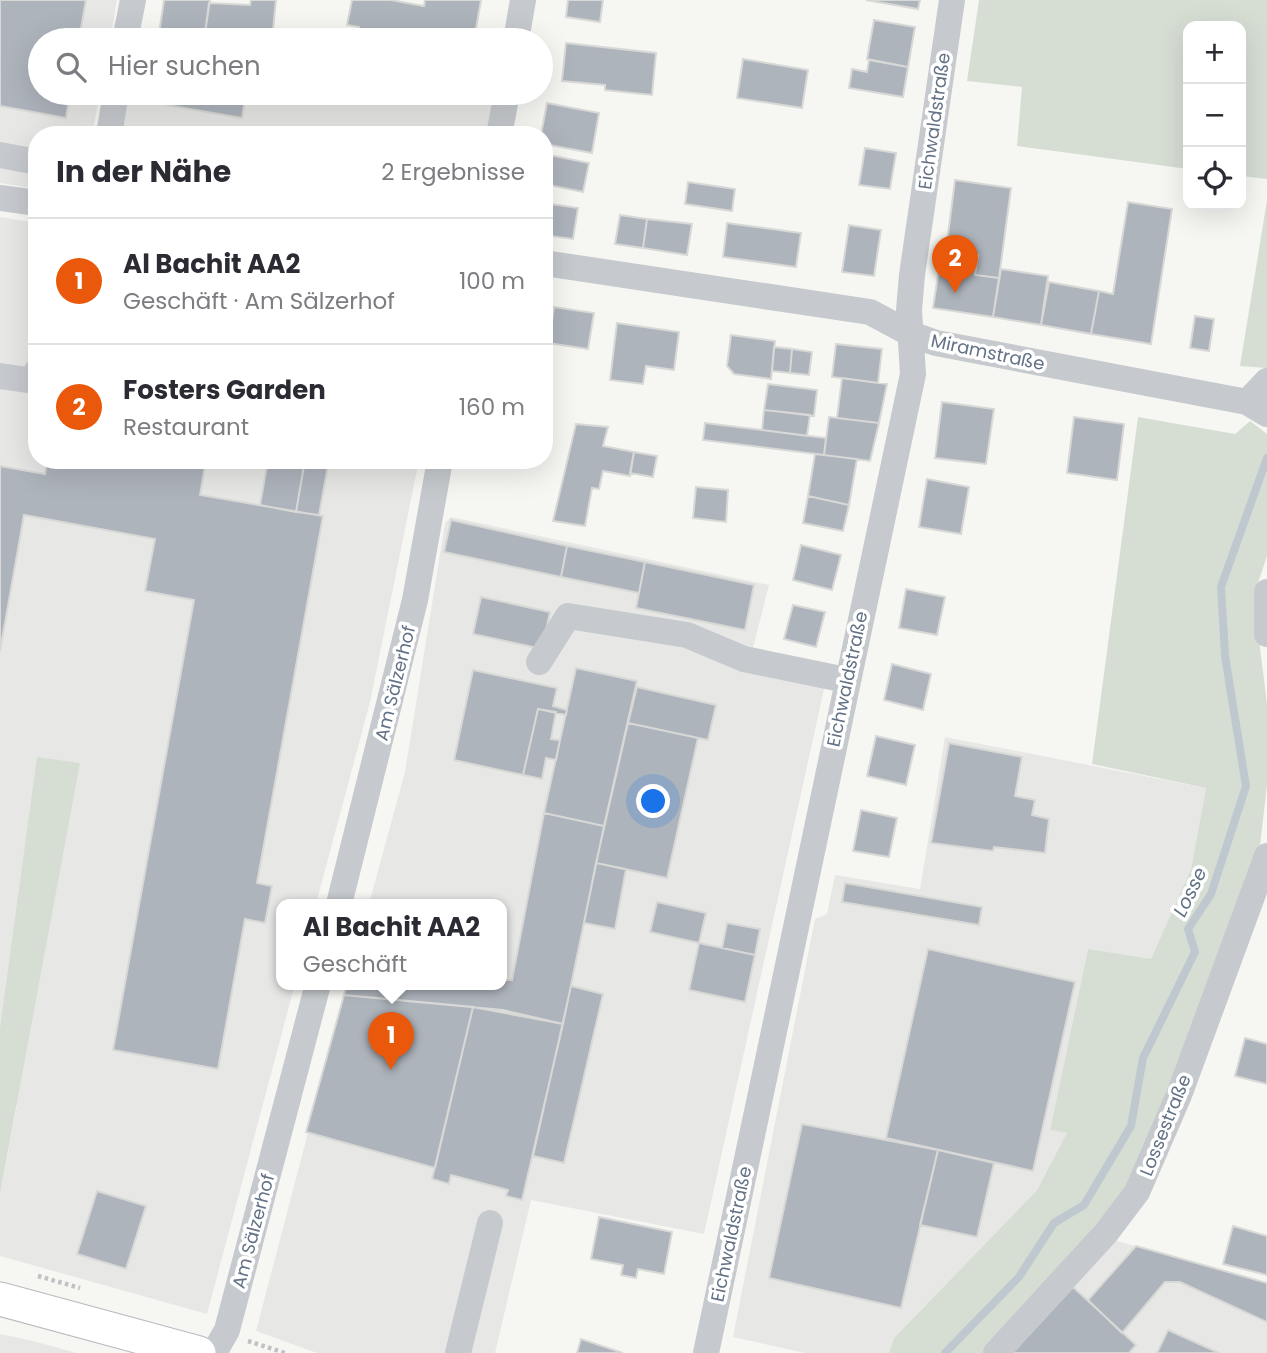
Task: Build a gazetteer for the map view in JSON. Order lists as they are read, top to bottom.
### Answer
{
  "streets": {
    "street": [
      "Eichwaldstraße",
      "Miramstraße",
      "Am Sälzerhof",
      "Lossestraße"
    ]
  },
  "crossings": [
    ["Eichwaldstraße", "Miramstraße"]
  ],
  "water": ["Losse"],
  "page": {
    "map_buttons": ["+", "−"],
    "search": "Hier suchen",
    "heading": ["In der Nähe", "2 Ergebnisse"],
    "list": [
      {
        "mark": "1",
        "name": "Al Bachit AA2",
        "note": "Geschäft · Am Sälzerhof",
        "value": "100 m"
      },
      {
        "mark": "2",
        "name": "Fosters Garden",
        "note": "Restaurant",
        "value": "160 m"
      }
    ],
    "pins": ["2", "1"],
    "popup": ["Al Bachit AA2", "Geschäft"]
  }
}
